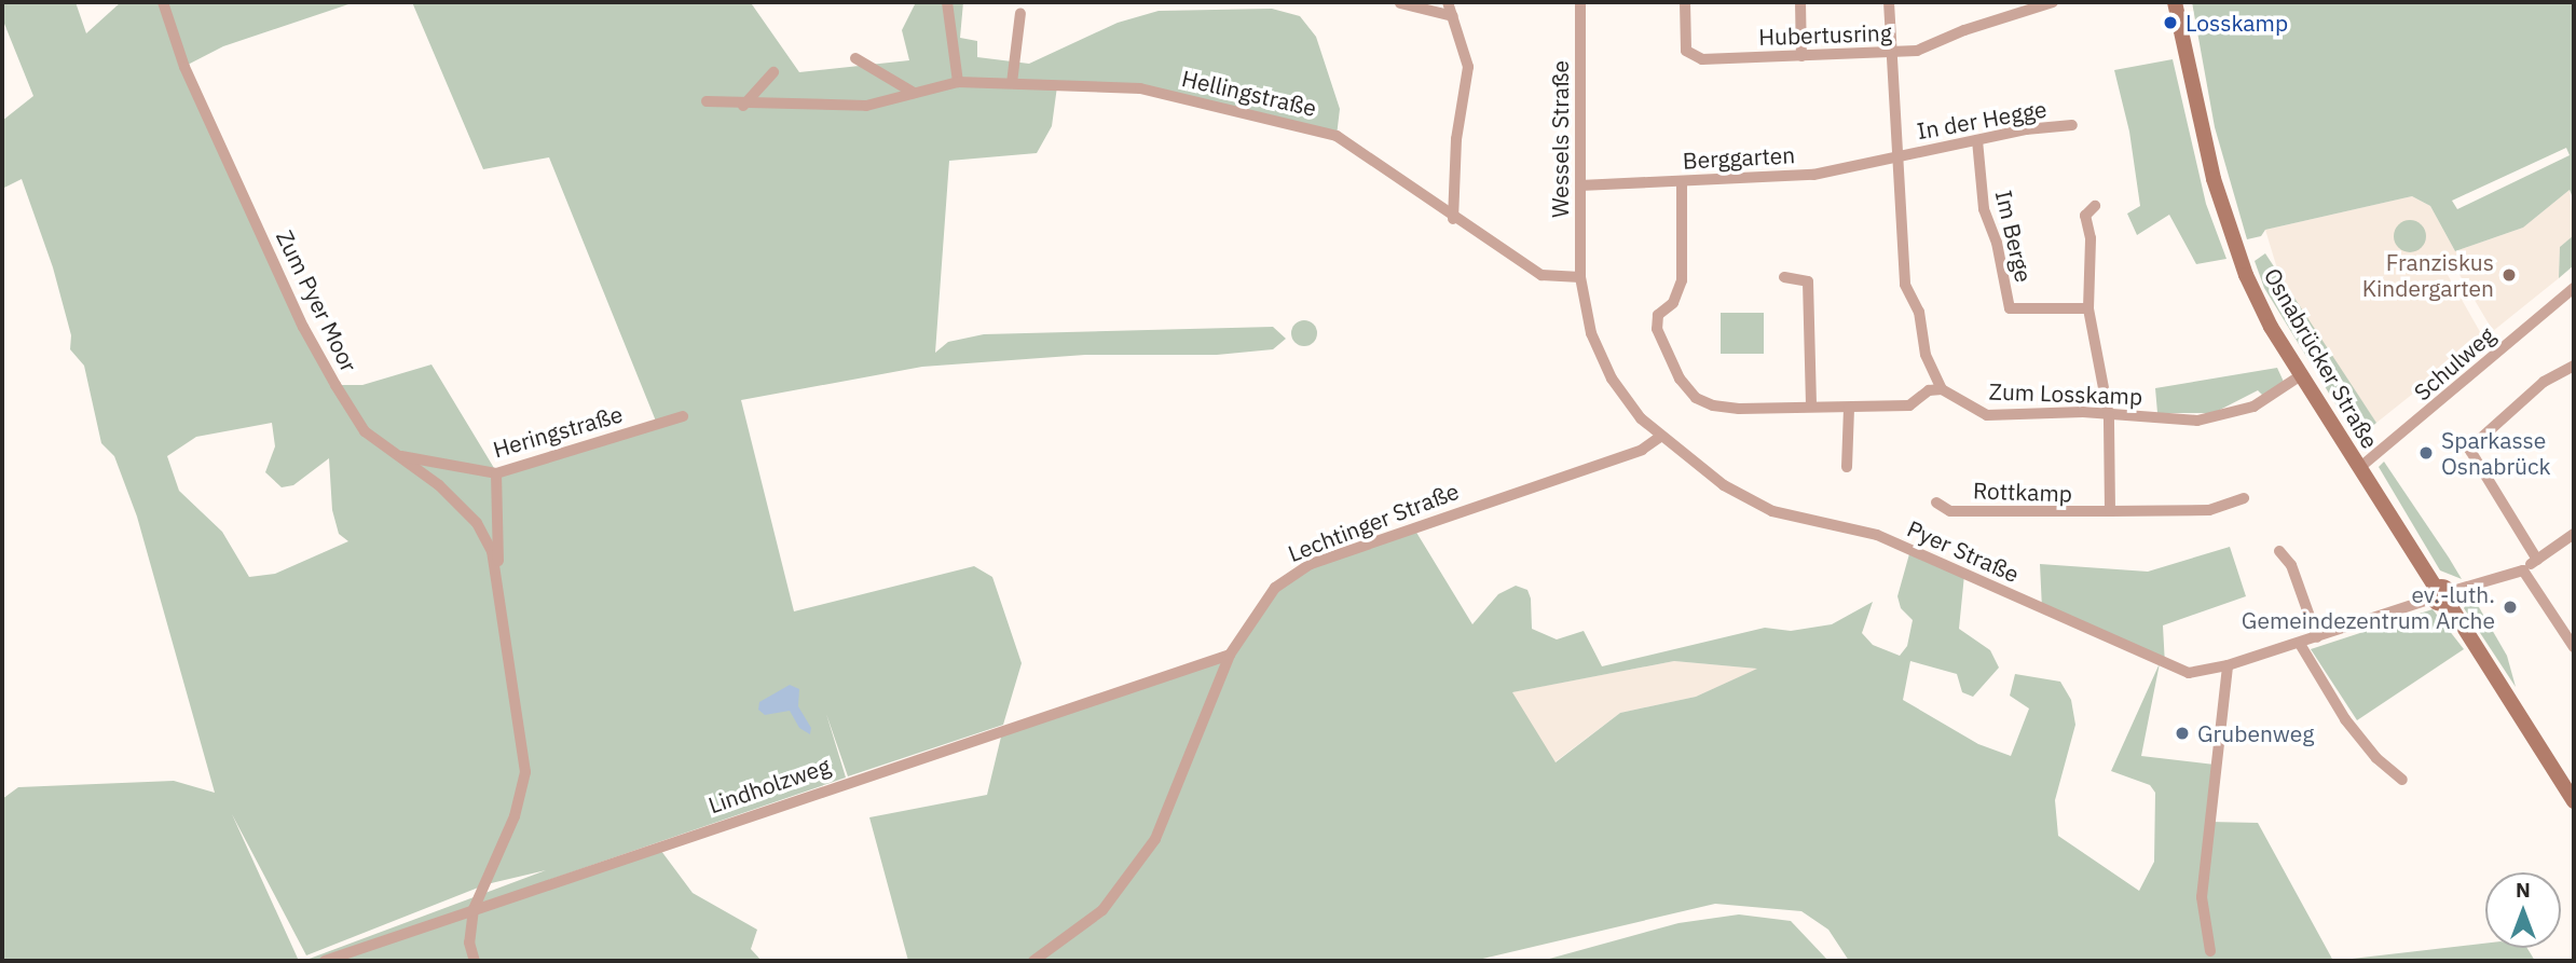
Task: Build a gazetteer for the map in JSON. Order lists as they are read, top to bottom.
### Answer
{
  "streets": {
    "street": [
      "Hubertusring",
      "Hellingstraße",
      "In der Hegge",
      "Wessels Straße",
      "Berggarten",
      "Im Berge",
      "Zum Pyer Moor",
      "Osnabrücker Straße",
      "Schulweg",
      "Zum Losskamp",
      "Heringstraße",
      "Rottkamp",
      "Lechtinger Straße",
      "Pyer Straße",
      "Lindholzweg"
    ]
  },
  "crossings": [
    ["Hellingstraße", "Wessels Straße"],
    ["Hellingstraße", "Pyer Straße"],
    ["In der Hegge", "Berggarten"],
    ["In der Hegge", "Im Berge"],
    ["Wessels Straße", "Berggarten"],
    ["Wessels Straße", "Pyer Straße"],
    ["Zum Pyer Moor", "Heringstraße"],
    ["Zum Pyer Moor", "Lindholzweg"],
    ["Osnabrücker Straße", "Schulweg"],
    ["Osnabrücker Straße", "Zum Losskamp"],
    ["Osnabrücker Straße", "Pyer Straße"],
    ["Lechtinger Straße", "Pyer Straße"],
    ["Lechtinger Straße", "Lindholzweg"]
  ],
  "places": [
    "Losskamp",
    "Franziskus Kindergarten",
    "Sparkasse Osnabrück",
    "ev.-luth. Gemeindezentrum Arche",
    "Grubenweg"
  ],
  "north": "top"
}
